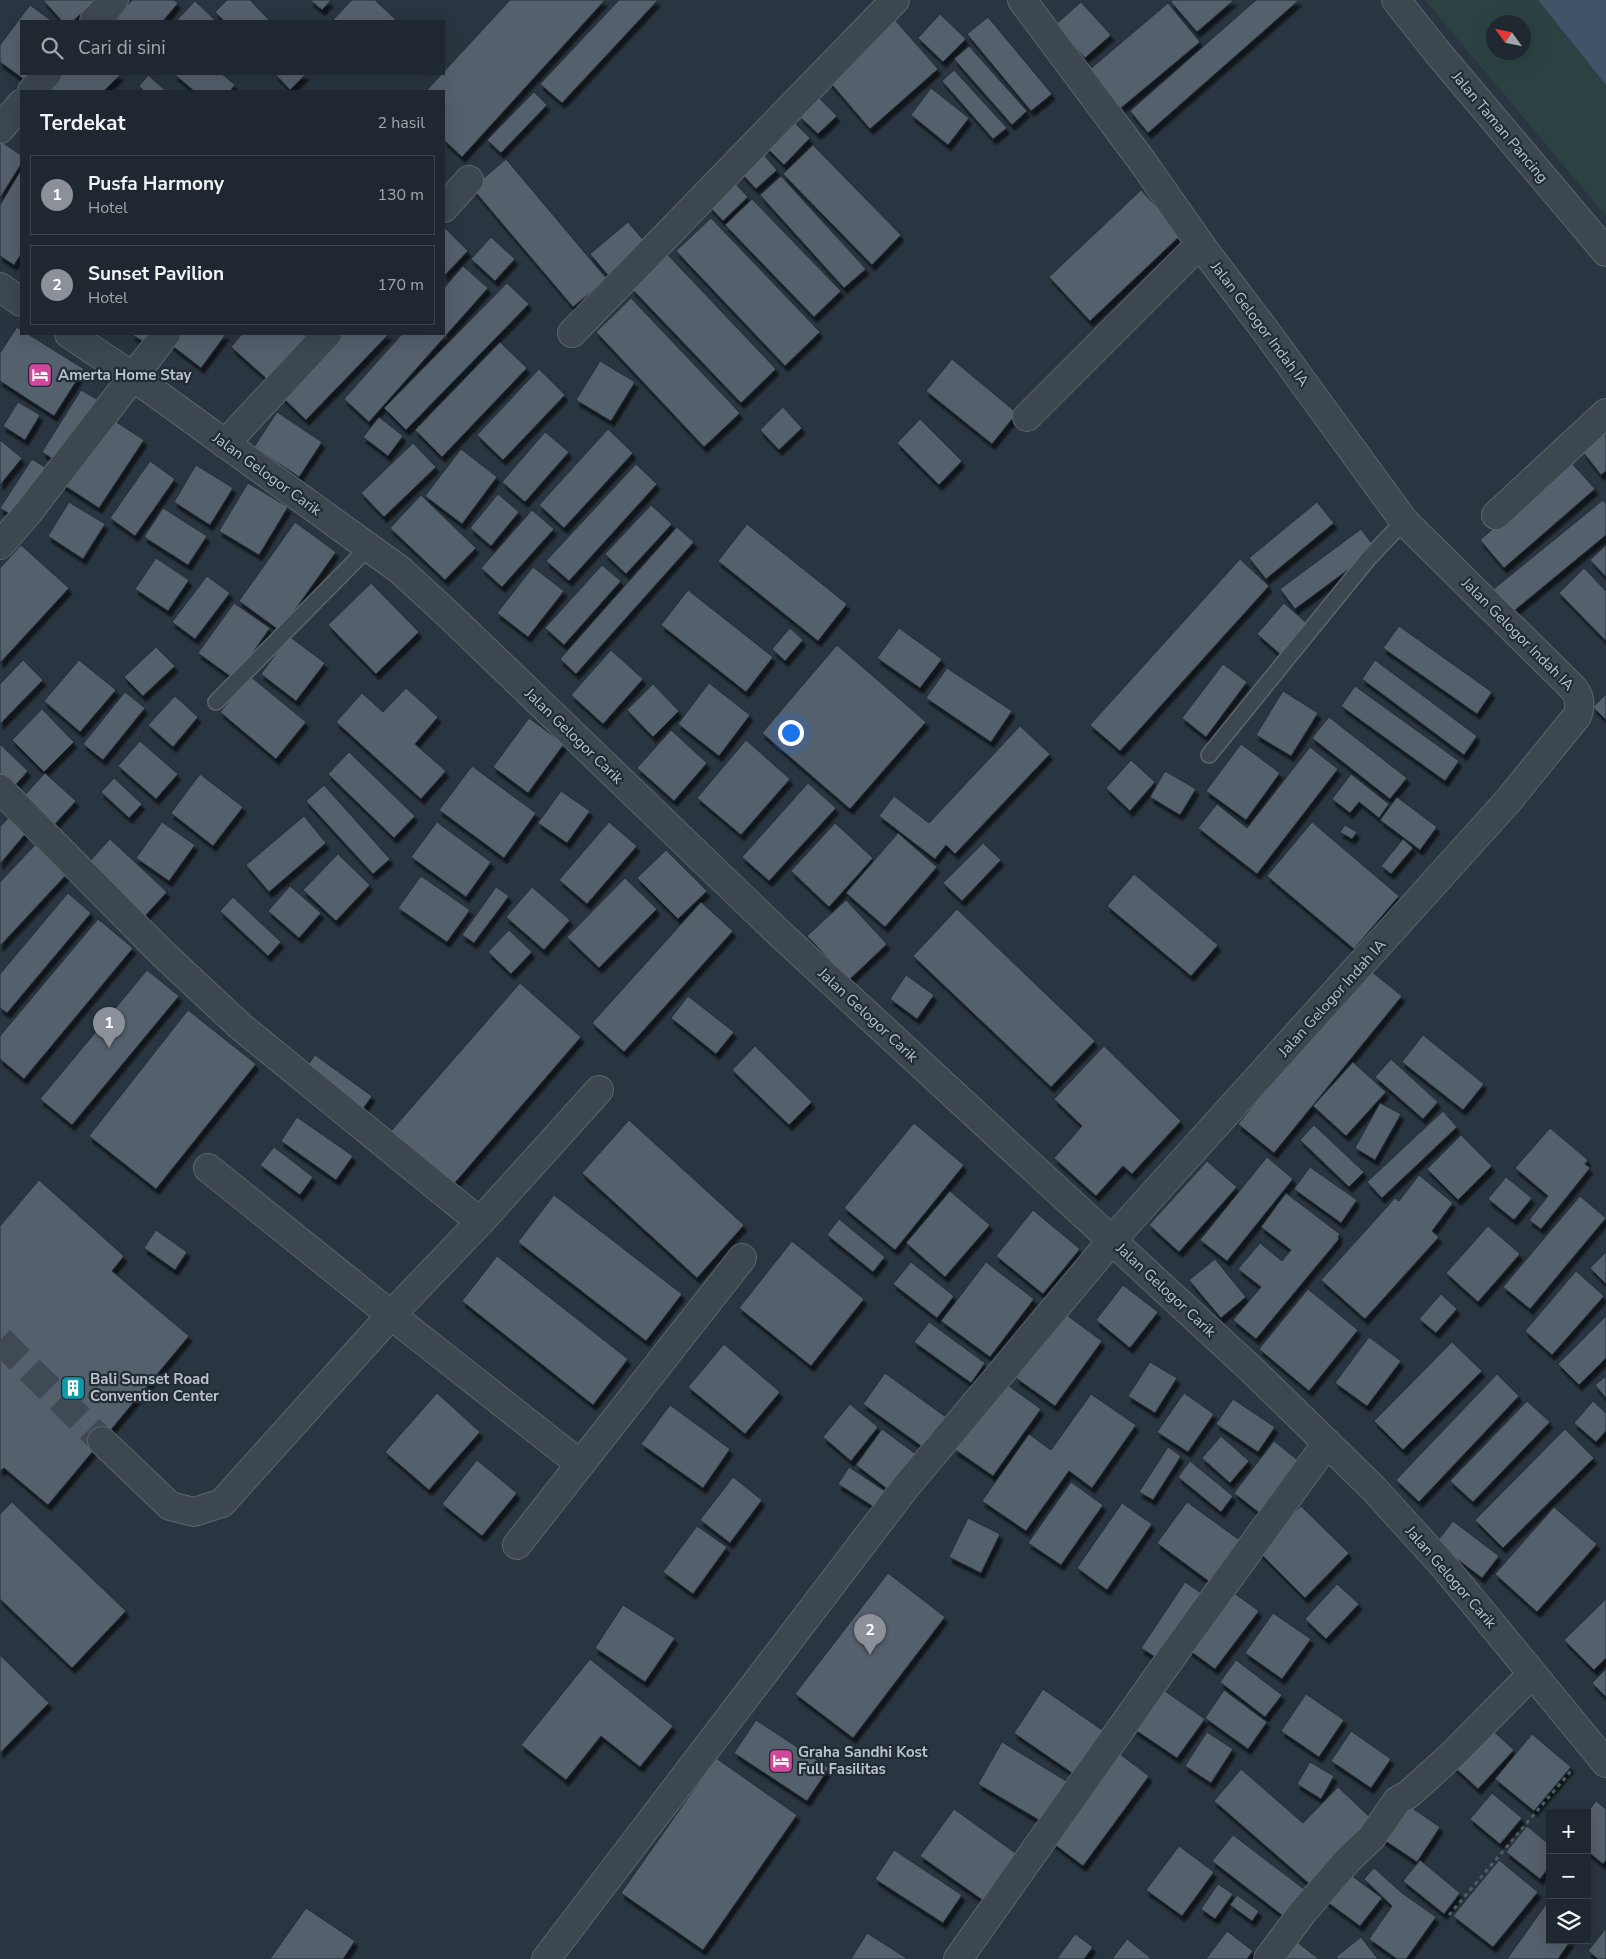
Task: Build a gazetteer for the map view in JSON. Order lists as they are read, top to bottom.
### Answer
{
  "streets": {
    "street": ["Jalan Taman Pancing", "Jalan Gelogor Indah IA", "Jalan Gelogor Carik"]
  },
  "crossings": [
    ["Jalan Gelogor Indah IA", "Jalan Gelogor Carik"]
  ],
  "places": {
    "hotel": ["Amerta Home Stay", "Graha Sandhi Kost Full Fasilitas"],
    "building": ["Bali Sunset Road Convention Center"]
  },
  "north": "top left",
  "page": {
    "search": "Cari di sini",
    "heading": ["Terdekat", "2 hasil"],
    "list": [
      {
        "mark": "1",
        "name": "Pusfa Harmony",
        "note": "Hotel",
        "value": "130 m"
      },
      {
        "mark": "2",
        "name": "Sunset Pavilion",
        "note": "Hotel",
        "value": "170 m"
      }
    ],
    "pins": ["1", "2"],
    "map_buttons": ["+", "−"]
  }
}
